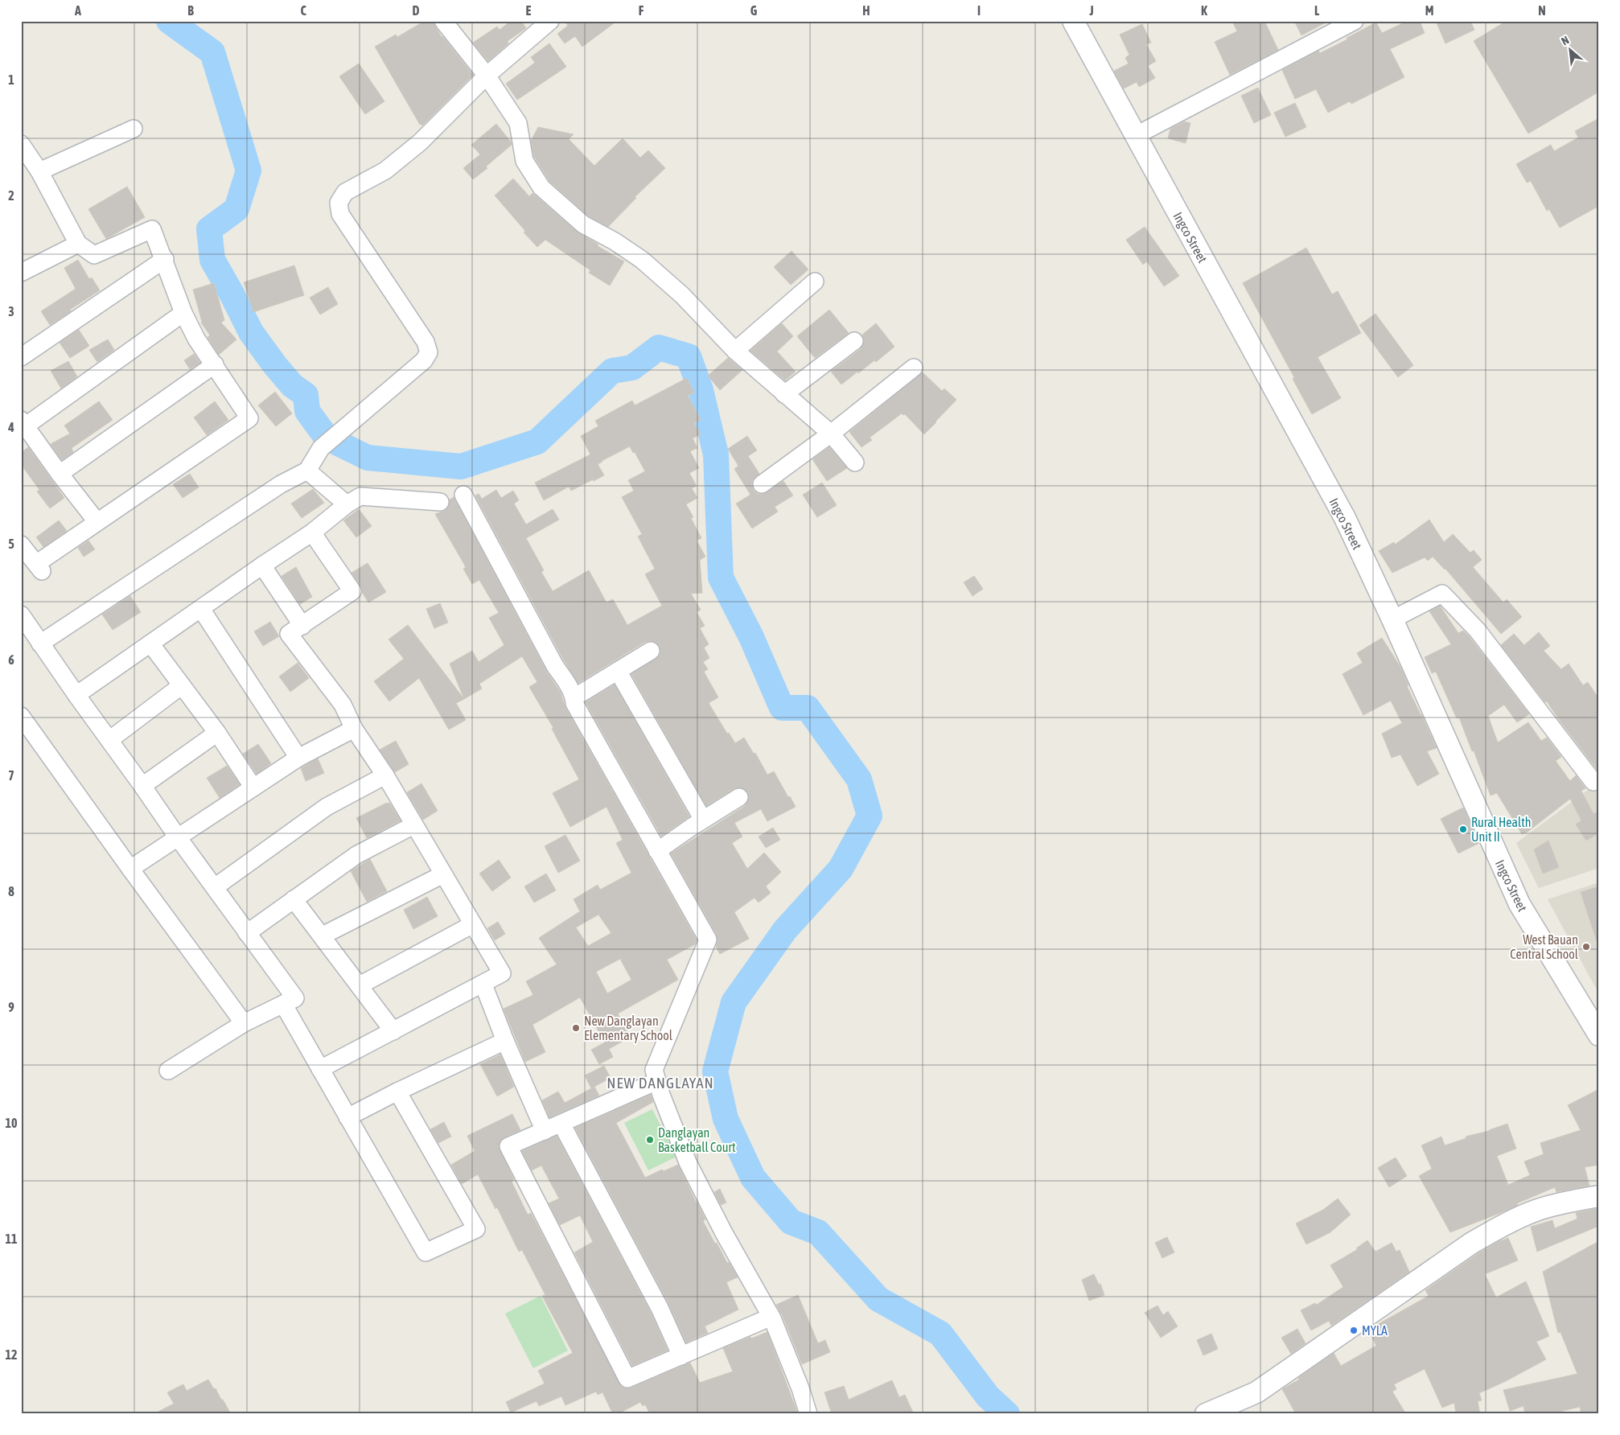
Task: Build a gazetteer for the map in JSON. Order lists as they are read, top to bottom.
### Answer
{
  "streets": {
    "street": ["Ingco Street"]
  },
  "districts": ["NEW DANGLAYAN"],
  "places": [
    "Rural Health Unit II",
    "West Bauan Central School",
    "New Danglayan Elementary School",
    "Danglayan Basketball Court",
    "MYLA"
  ],
  "north": "top left",
  "grid": {
    "columns": [
      "A",
      "B",
      "C",
      "D",
      "E",
      "F",
      "G",
      "H",
      "I",
      "J",
      "K",
      "L",
      "M",
      "N"
    ],
    "rows": [
      "1",
      "2",
      "3",
      "4",
      "5",
      "6",
      "7",
      "8",
      "9",
      "10",
      "11",
      "12"
    ]
  }
}
